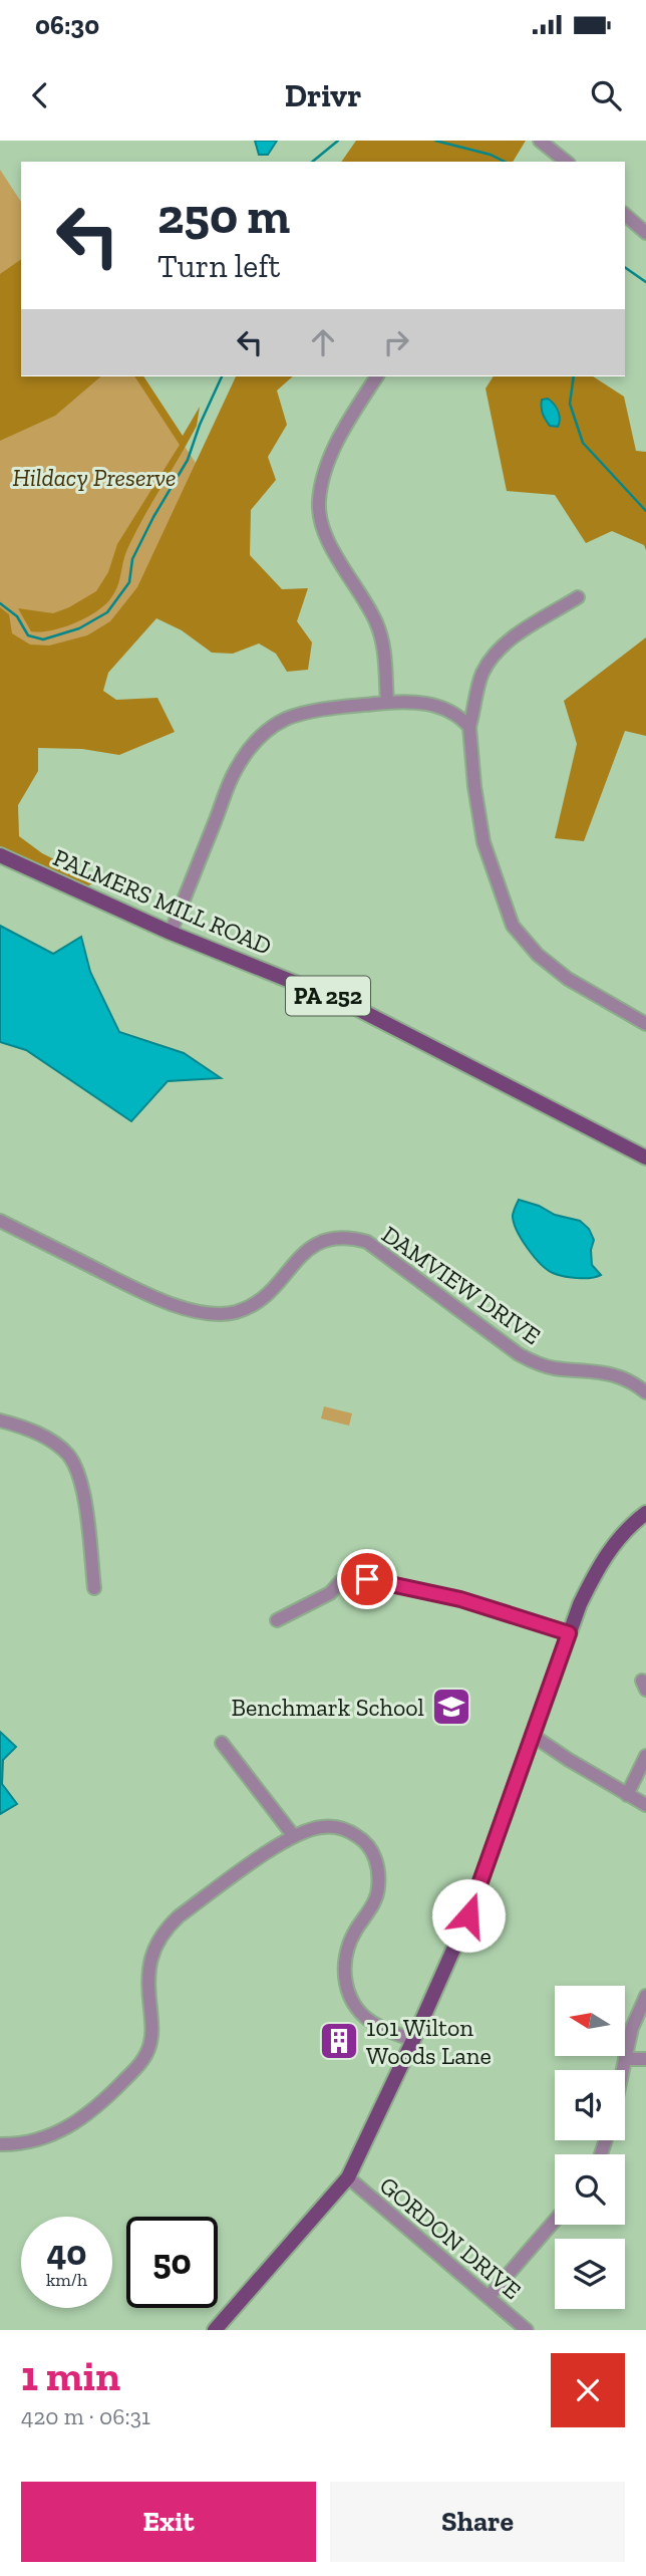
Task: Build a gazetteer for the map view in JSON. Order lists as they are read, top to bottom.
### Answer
{
  "streets": {
    "main road": ["PALMERS MILL ROAD", "PA 252"],
    "street": ["DAMVIEW DRIVE", "GORDON DRIVE"]
  },
  "parks": ["Hildacy Preserve"],
  "places": {
    "school or university": ["Benchmark School"],
    "building": ["101 Wilton Woods Lane"]
  },
  "north": "left",
  "page": {
    "status": "06:30",
    "header": "Drivr",
    "turn": ["250 m", "Turn left"],
    "speed": "40 km/h",
    "limit": "50",
    "heading": ["1 min", "420 m · 06:31"],
    "buttons": ["Exit", "Share"]
  }
}
